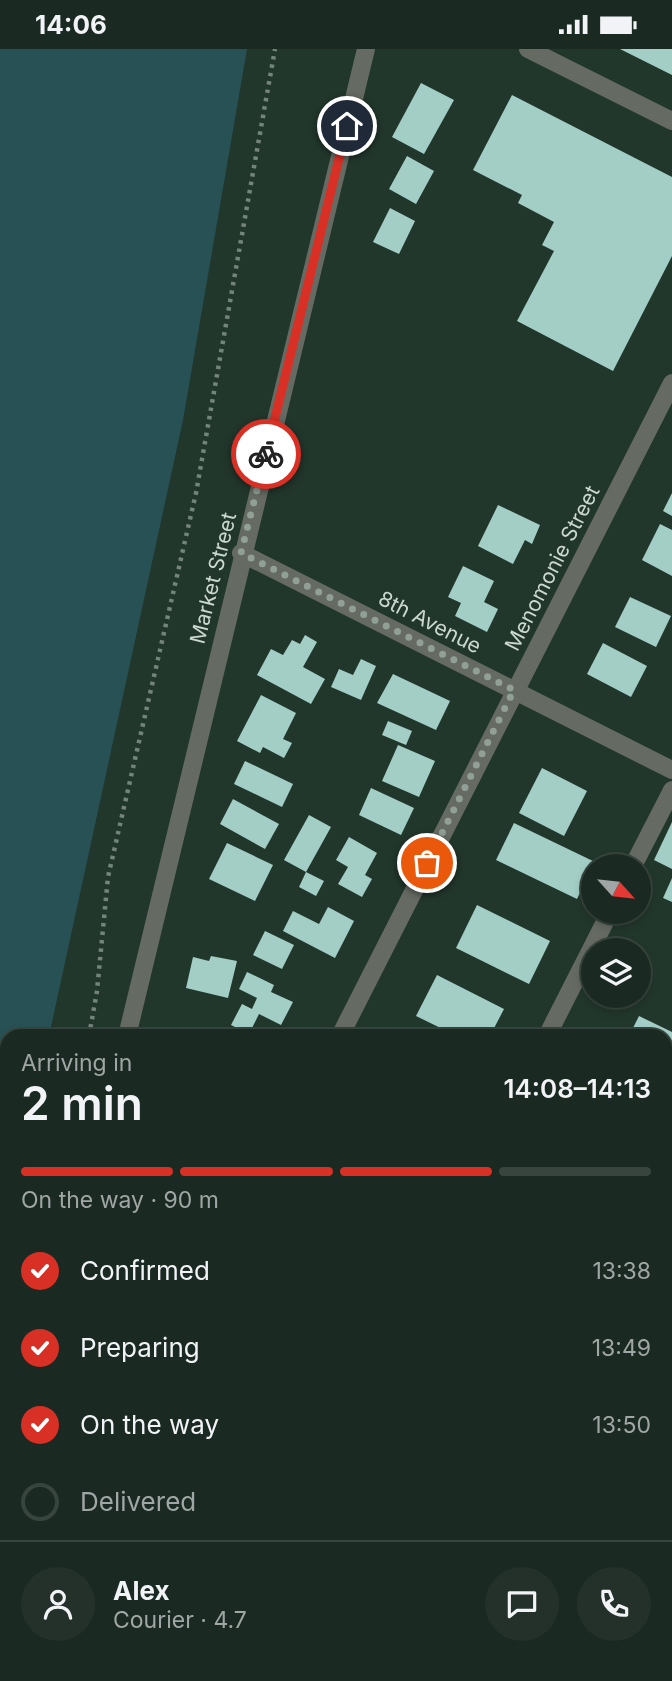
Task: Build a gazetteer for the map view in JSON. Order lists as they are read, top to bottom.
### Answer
{
  "streets": {
    "street": ["Menomonie Street", "Market Street", "8th Avenue"]
  },
  "crossings": [
    ["Menomonie Street", "8th Avenue"],
    ["Market Street", "8th Avenue"]
  ],
  "north": "bottom right",
  "page": {
    "status": "14:06",
    "heading": ["2 min", "Arriving in", "14:08–14:13"],
    "panel": ["Alex", "Courier · 4.7"],
    "bar": "On the way · 90 m",
    "list": [
      ["Confirmed", "13:38"],
      ["Preparing", "13:49"],
      ["On the way", "13:50"],
      "Delivered"
    ]
  }
}
